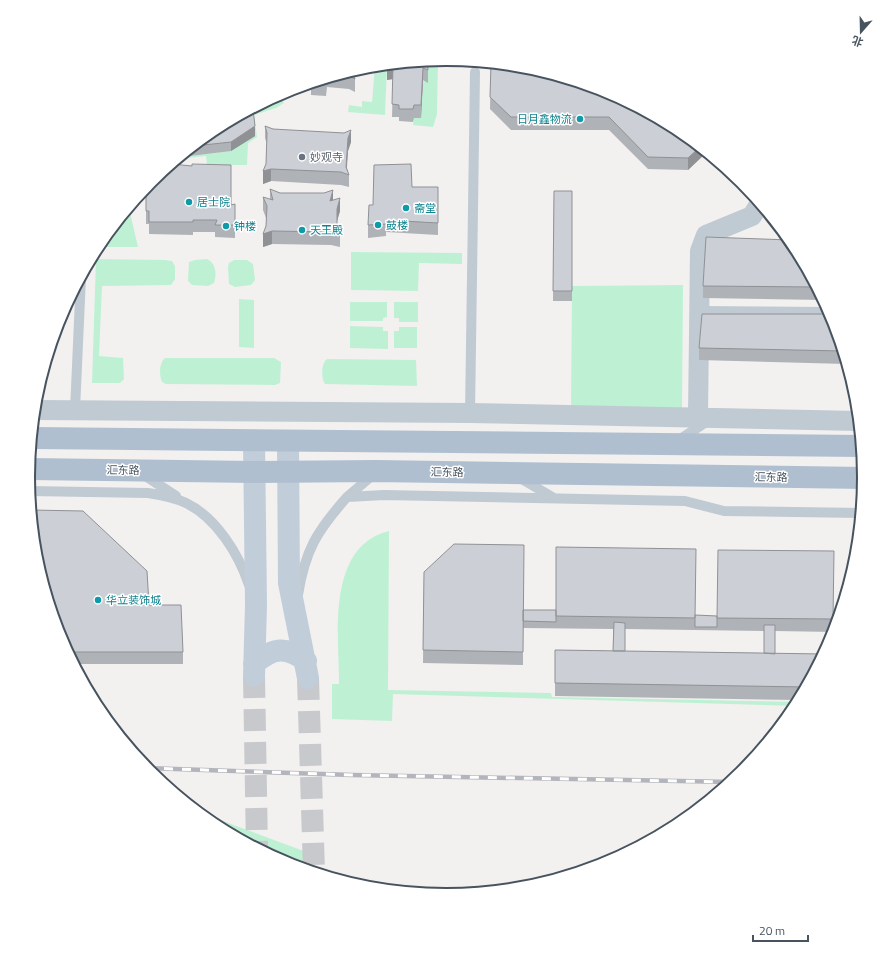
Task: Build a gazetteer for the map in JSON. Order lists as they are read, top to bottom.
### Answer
{
  "streets": {
    "main road": ["汇东路"]
  },
  "places": [
    "日月鑫物流",
    "妙观寺",
    "居士院",
    "斋堂",
    "鼓楼",
    "钟楼",
    "天王殿",
    "华立装饰城"
  ],
  "scale_bar": "20 m",
  "north": "bottom"
}
